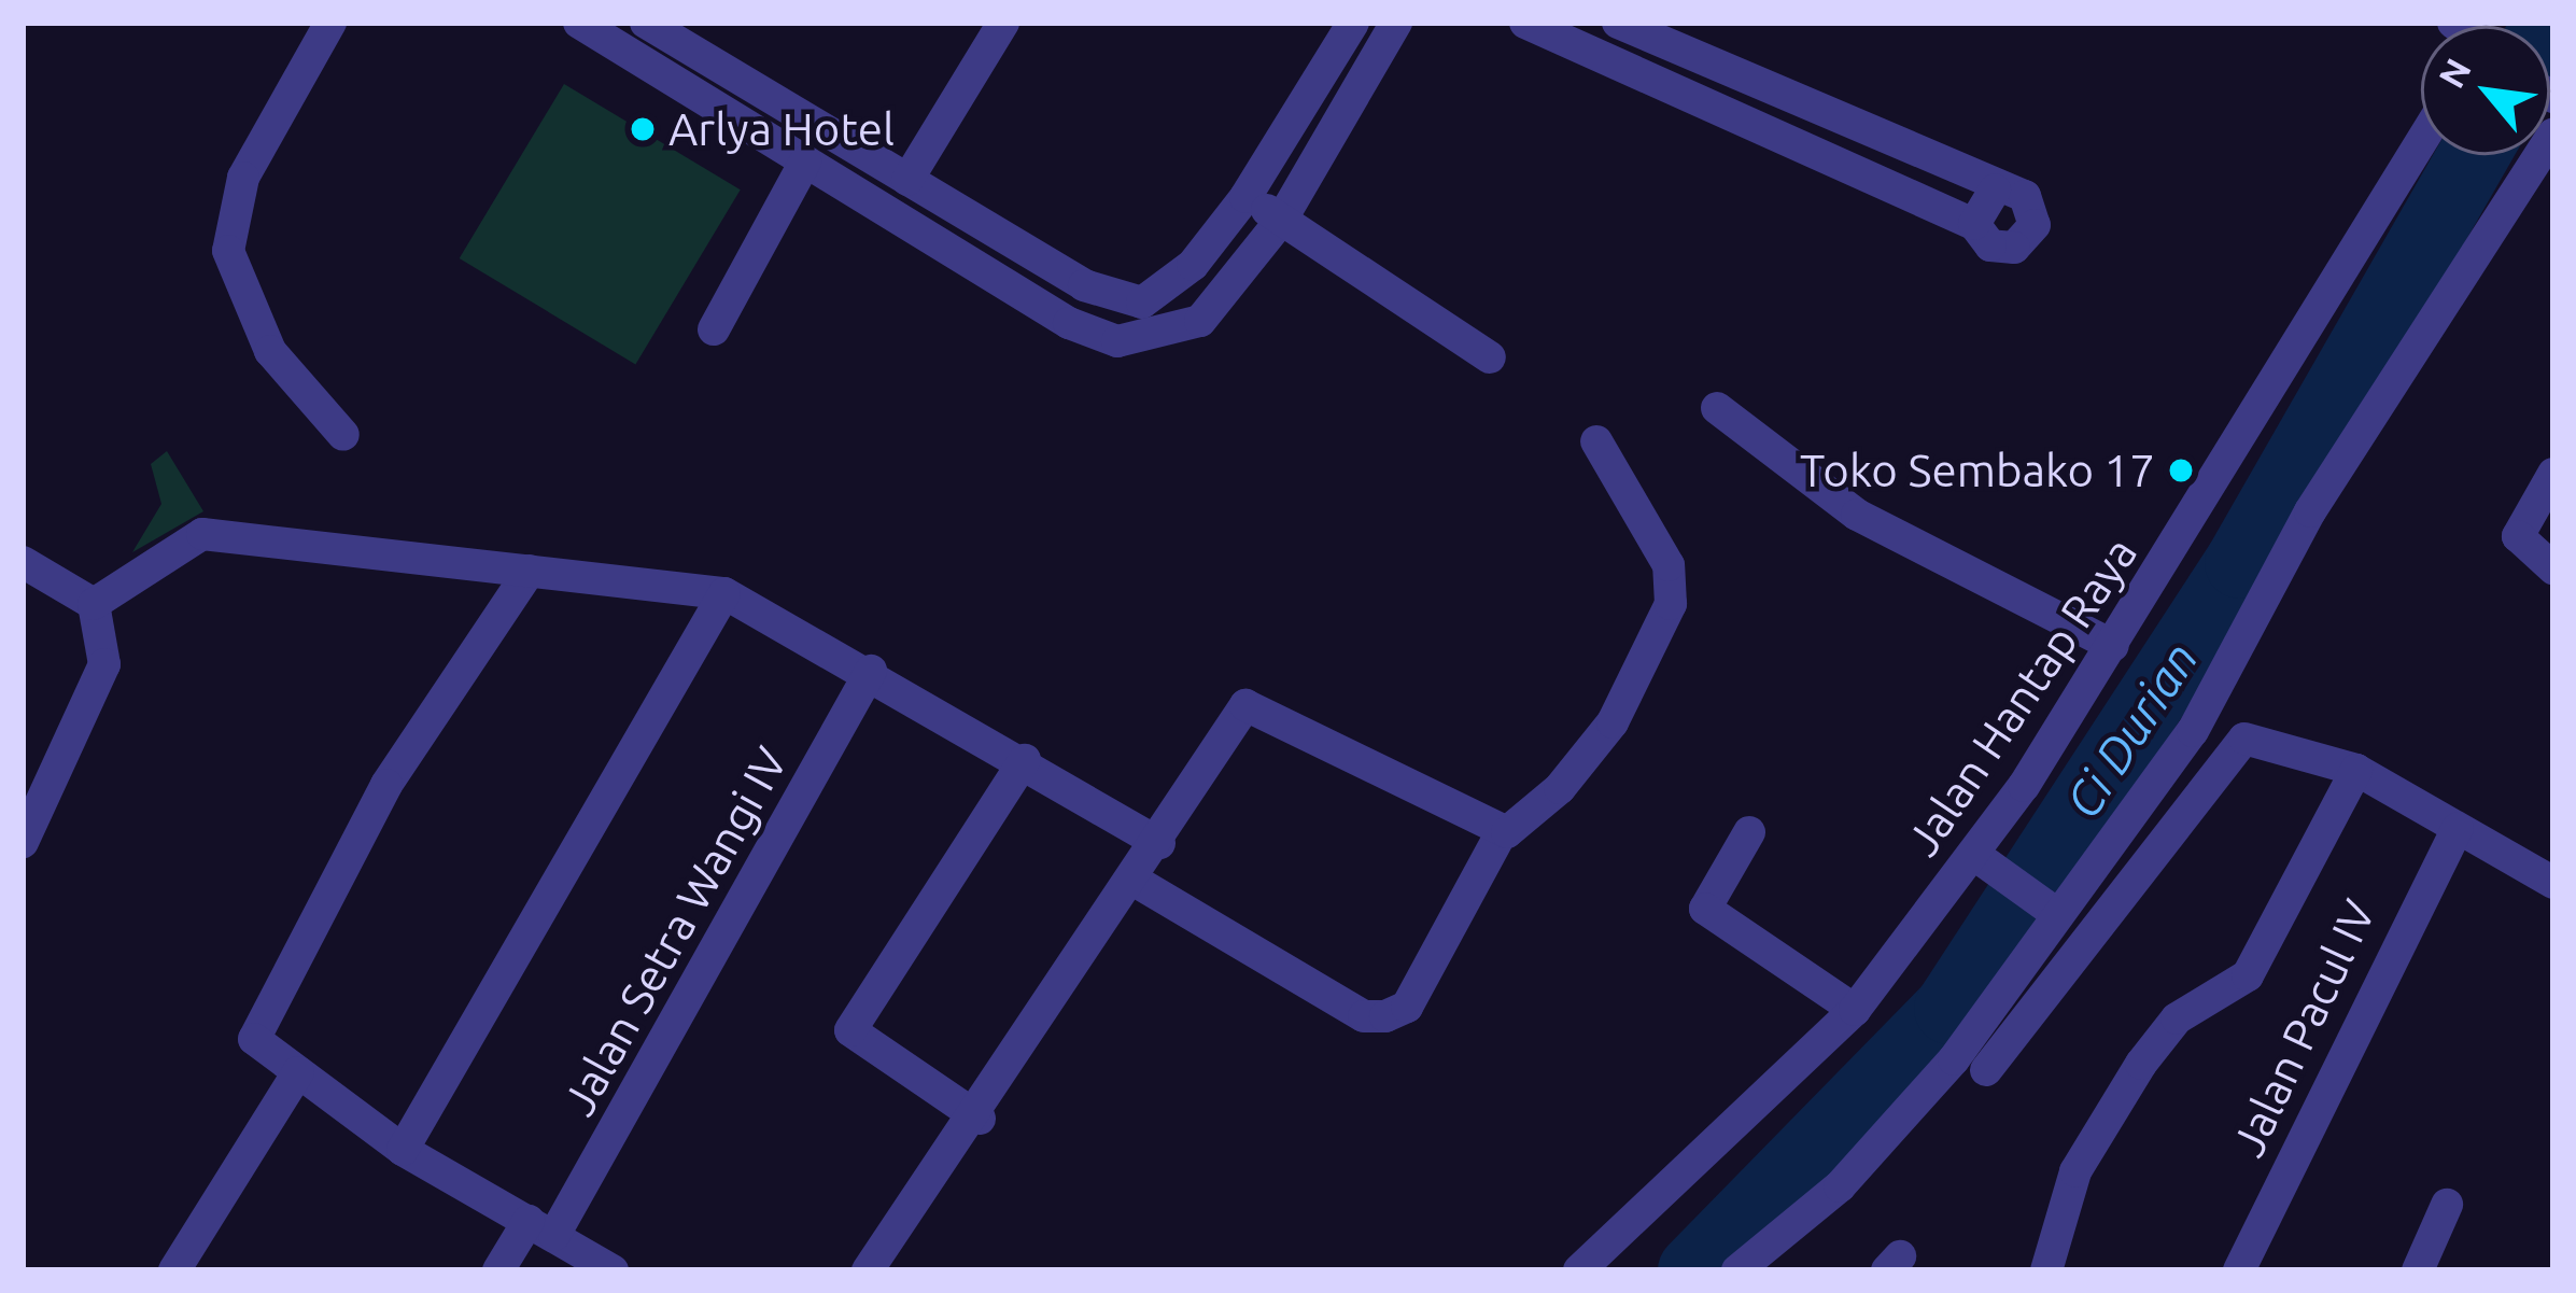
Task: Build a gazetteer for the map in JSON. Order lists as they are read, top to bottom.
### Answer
{
  "streets": {
    "street": ["Jalan Hantap Raya", "Jalan Setra Wangi IV", "Jalan Pacul IV"]
  },
  "water": ["Ci Durian"],
  "places": ["Arlya Hotel", "Toko Sembako 17"],
  "north": "top left"
}
